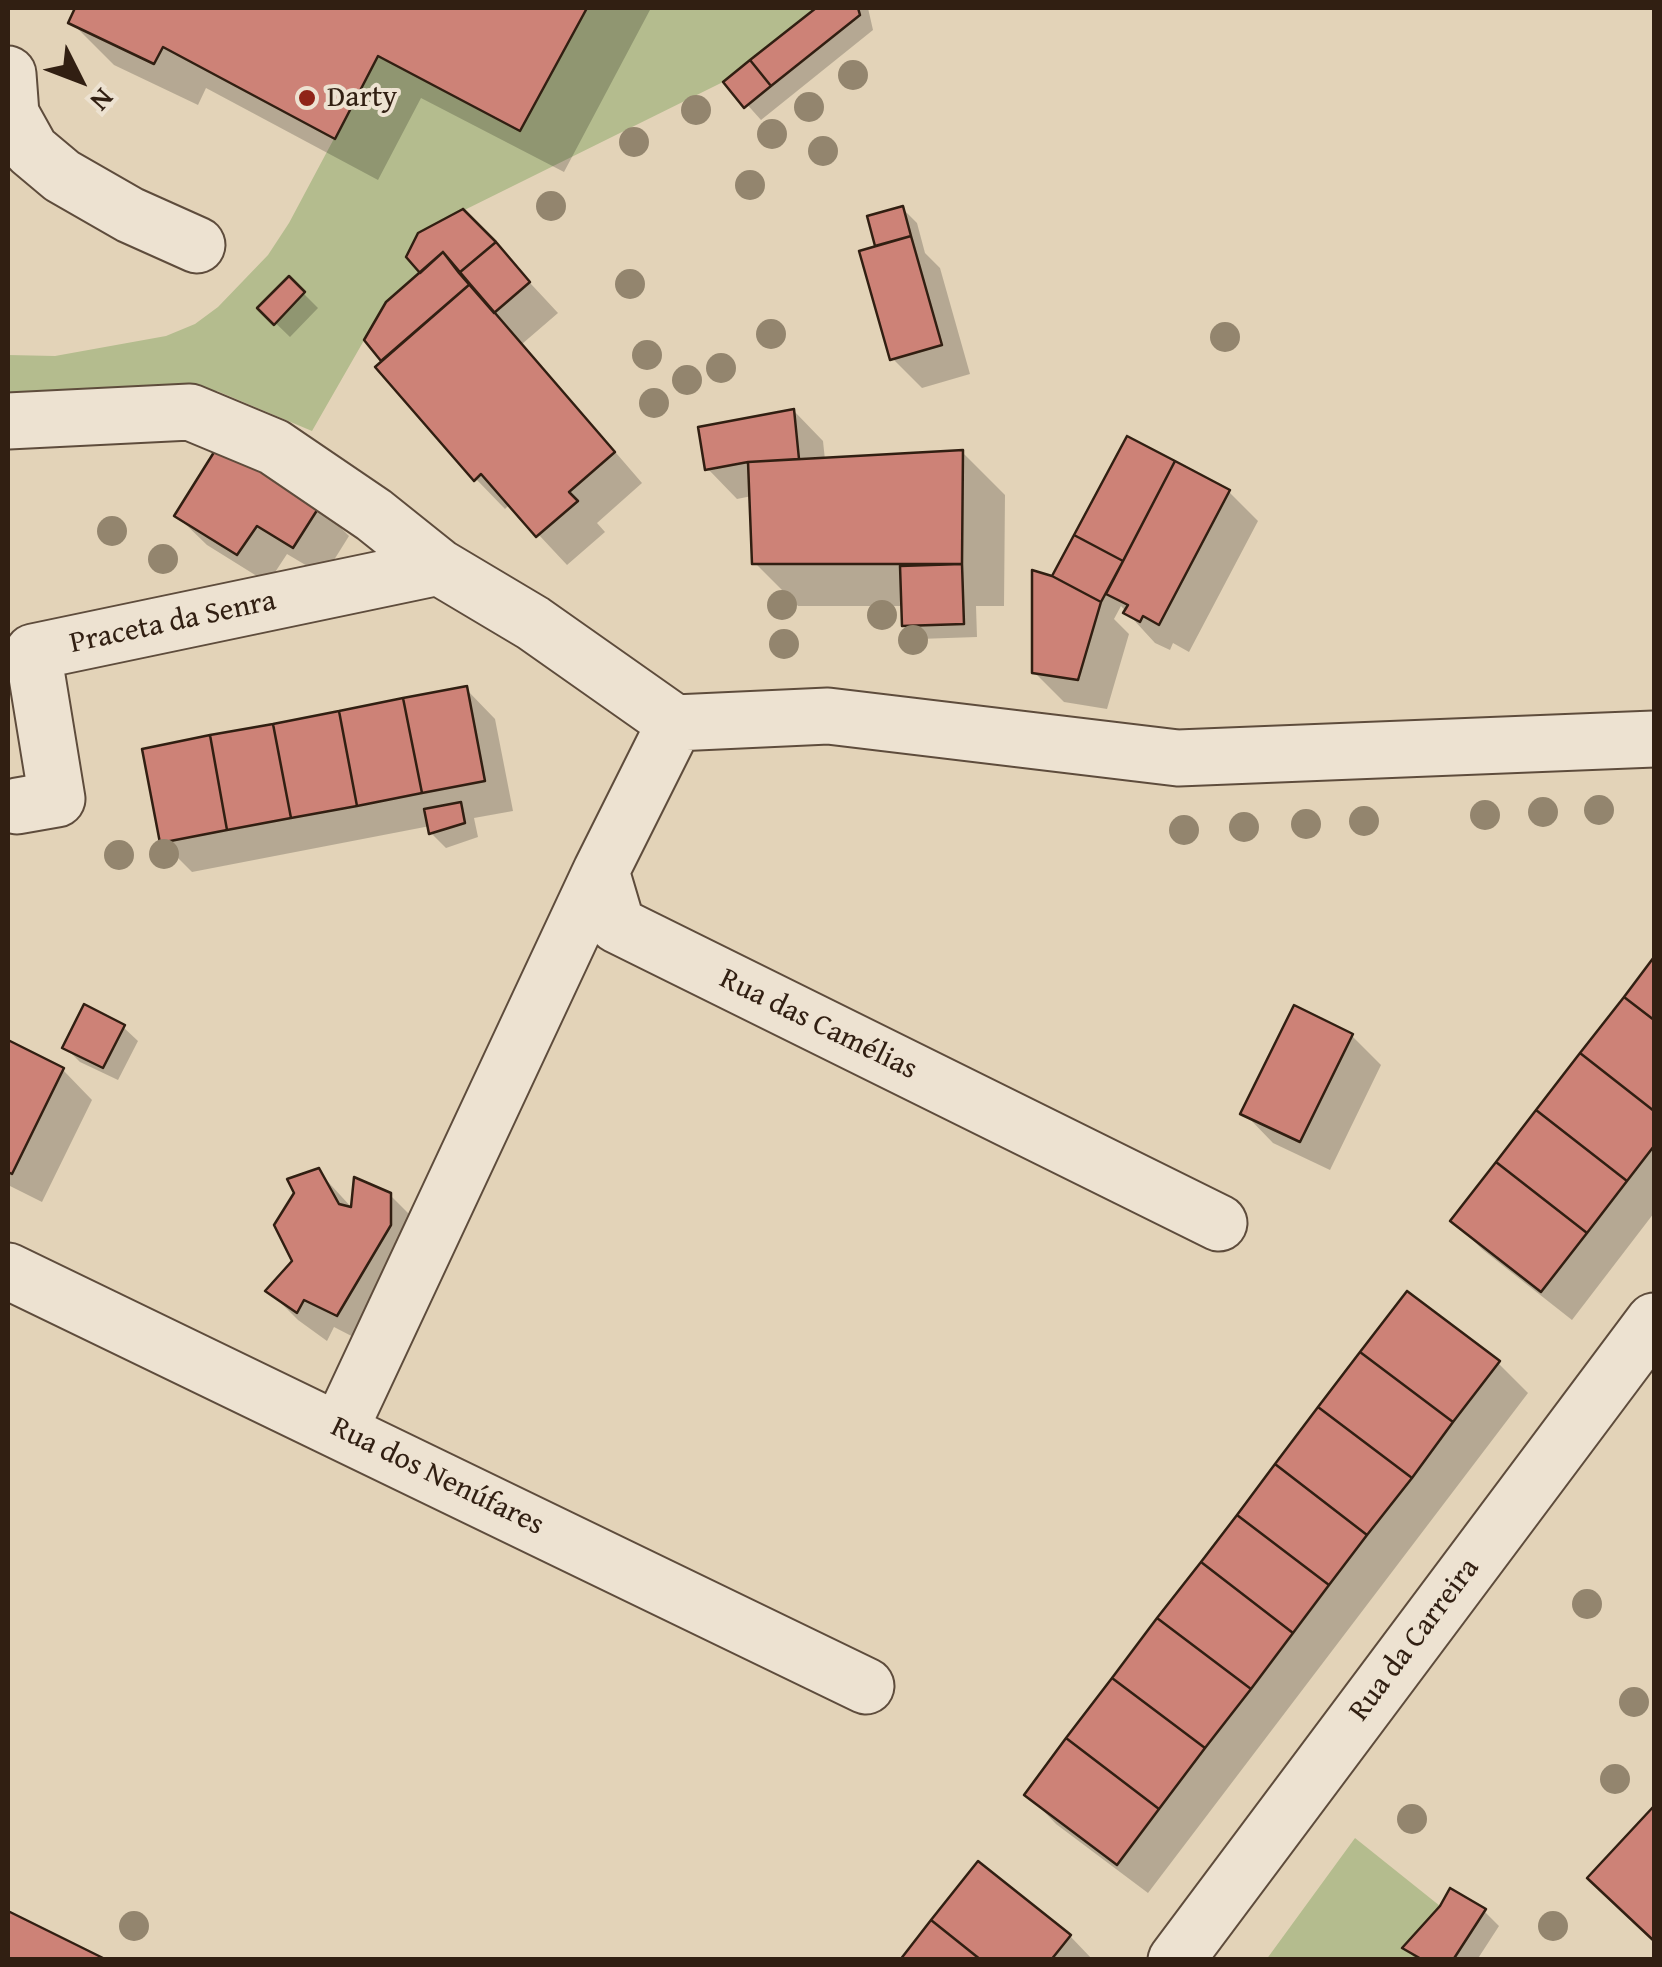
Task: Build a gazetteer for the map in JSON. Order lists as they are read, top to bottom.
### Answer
{
  "streets": {
    "street": [
      "Praceta da Senra",
      "Rua das Camélias",
      "Rua dos Nenúfares",
      "Rua da Carreira"
    ]
  },
  "places": ["Darty"],
  "north": "bottom right"
}
